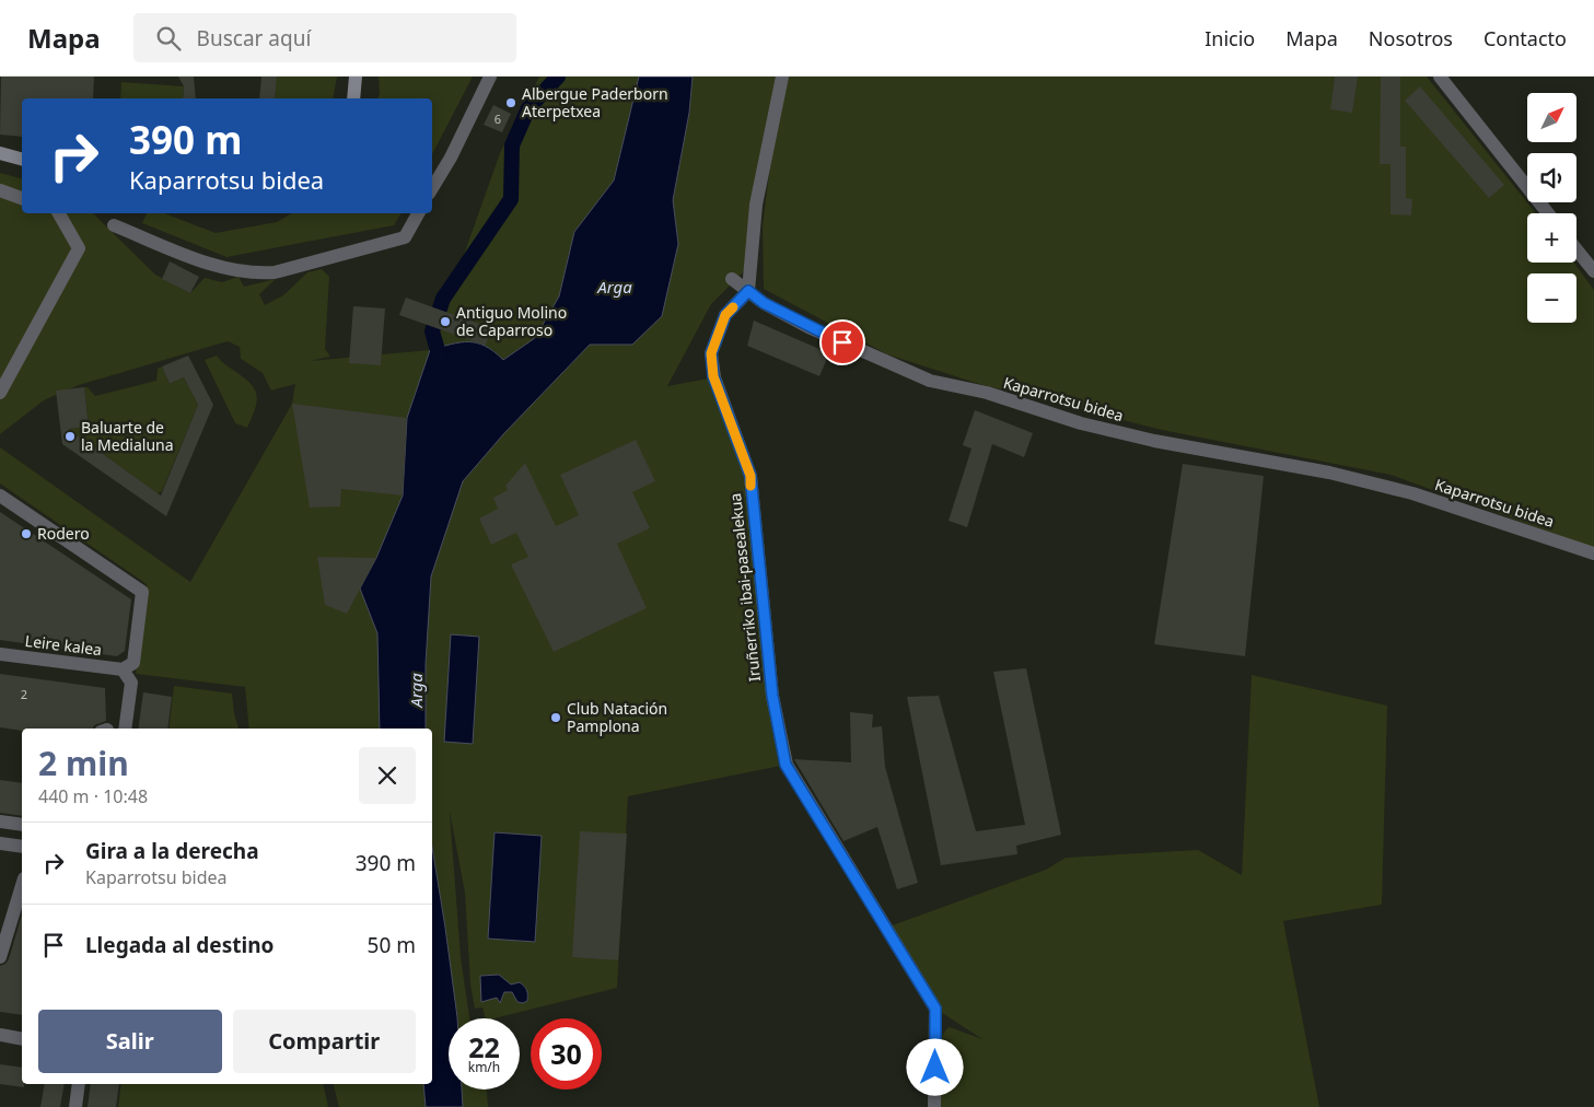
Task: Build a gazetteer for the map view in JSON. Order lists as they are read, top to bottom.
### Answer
{
  "streets": {
    "street": ["Kaparrotsu bidea", "Iruñerriko ibai-pasealekua", "Leire kalea"]
  },
  "crossings": [
    ["Kaparrotsu bidea", "Iruñerriko ibai-pasealekua"]
  ],
  "water": ["Arga"],
  "places": [
    "Albergue Paderborn Aterpetxea",
    "Antiguo Molino de Caparroso",
    "Baluarte de la Medialuna",
    "Rodero",
    "Club Natación Pamplona"
  ],
  "house_numbers": ["6", "2"],
  "north": "top right",
  "page": {
    "header": "Mapa",
    "search": "Buscar aquí",
    "nav": [
      "Inicio",
      "Mapa",
      "Nosotros",
      "Contacto"
    ],
    "map_buttons": ["+", "−"],
    "turn": ["390 m", "Kaparrotsu bidea"],
    "heading": ["2 min", "440 m · 10:48"],
    "list": [
      {
        "name": "Gira a la derecha",
        "note": "Kaparrotsu bidea",
        "value": "390 m"
      },
      {
        "name": "Llegada al destino",
        "value": "50 m"
      }
    ],
    "buttons": ["Salir", "Compartir"],
    "speed": "22 km/h",
    "limit": "30"
  }
}
